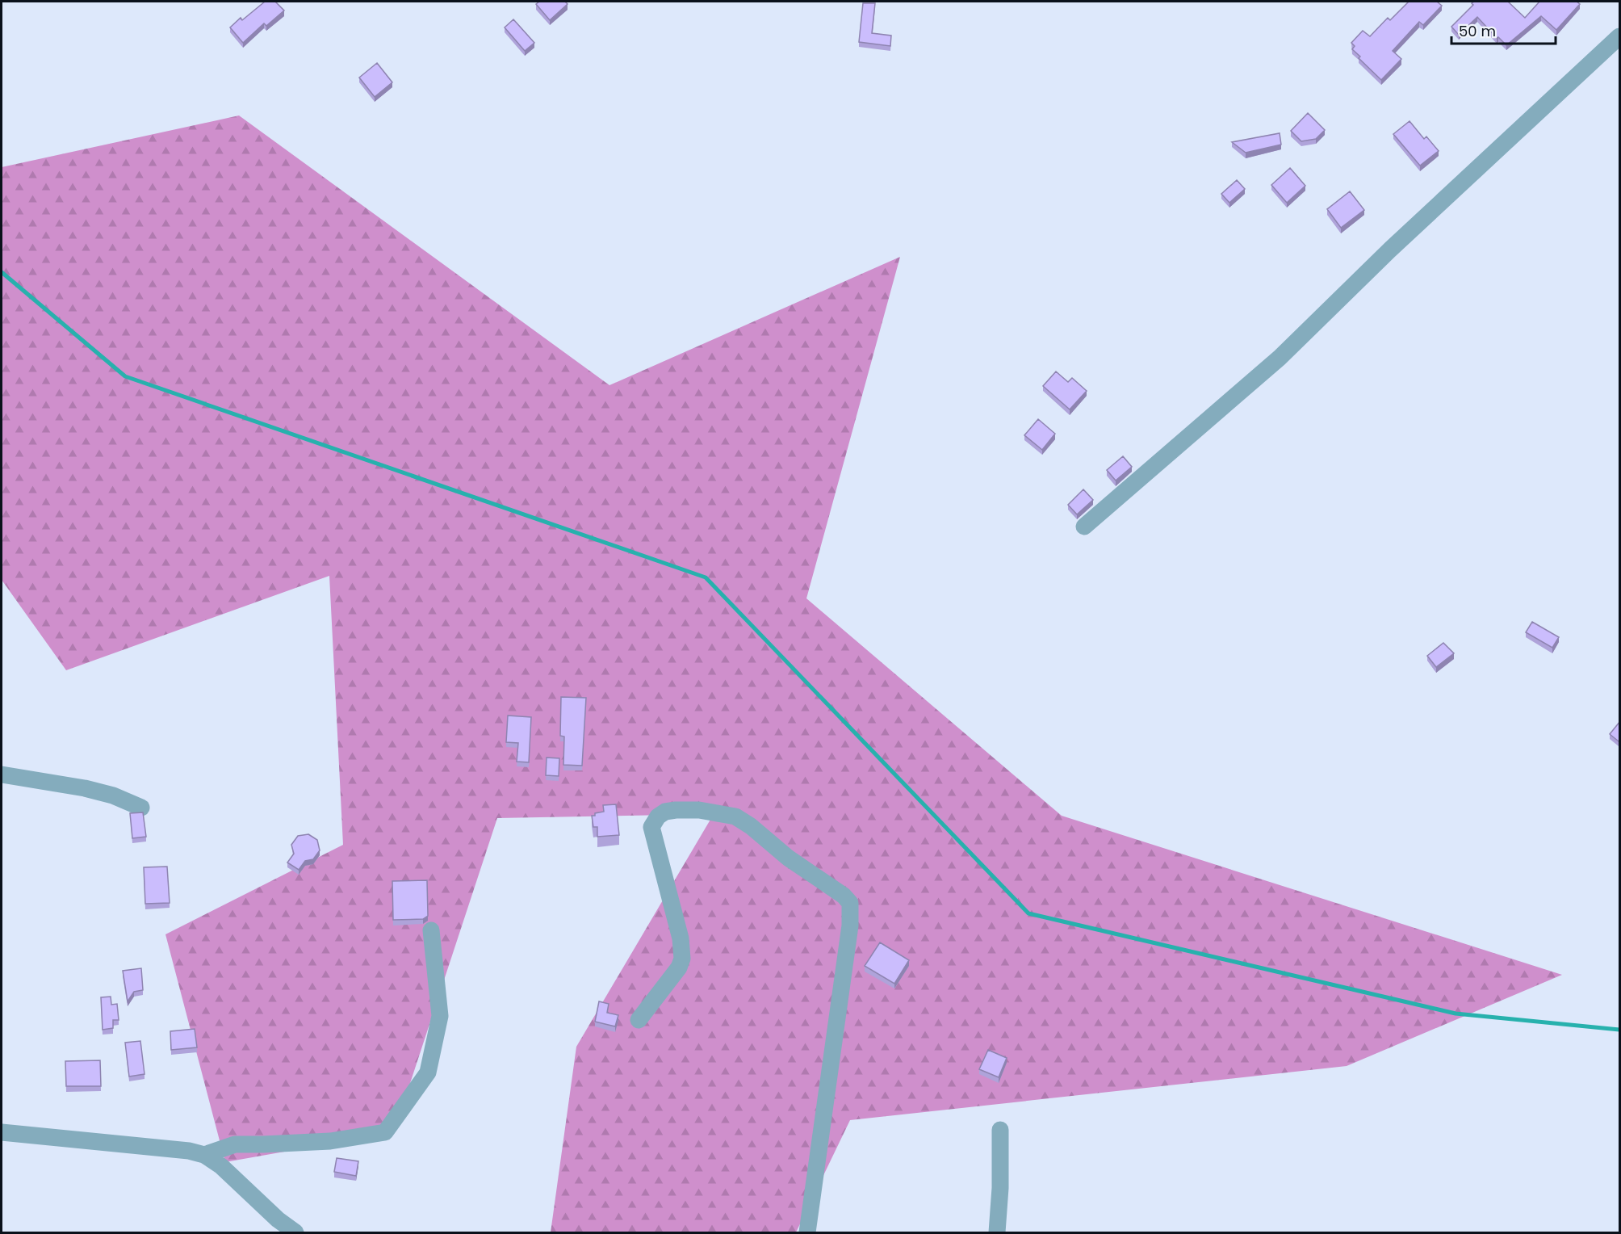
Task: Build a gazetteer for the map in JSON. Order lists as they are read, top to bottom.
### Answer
{
  "scale_bar": "50 m"
}
